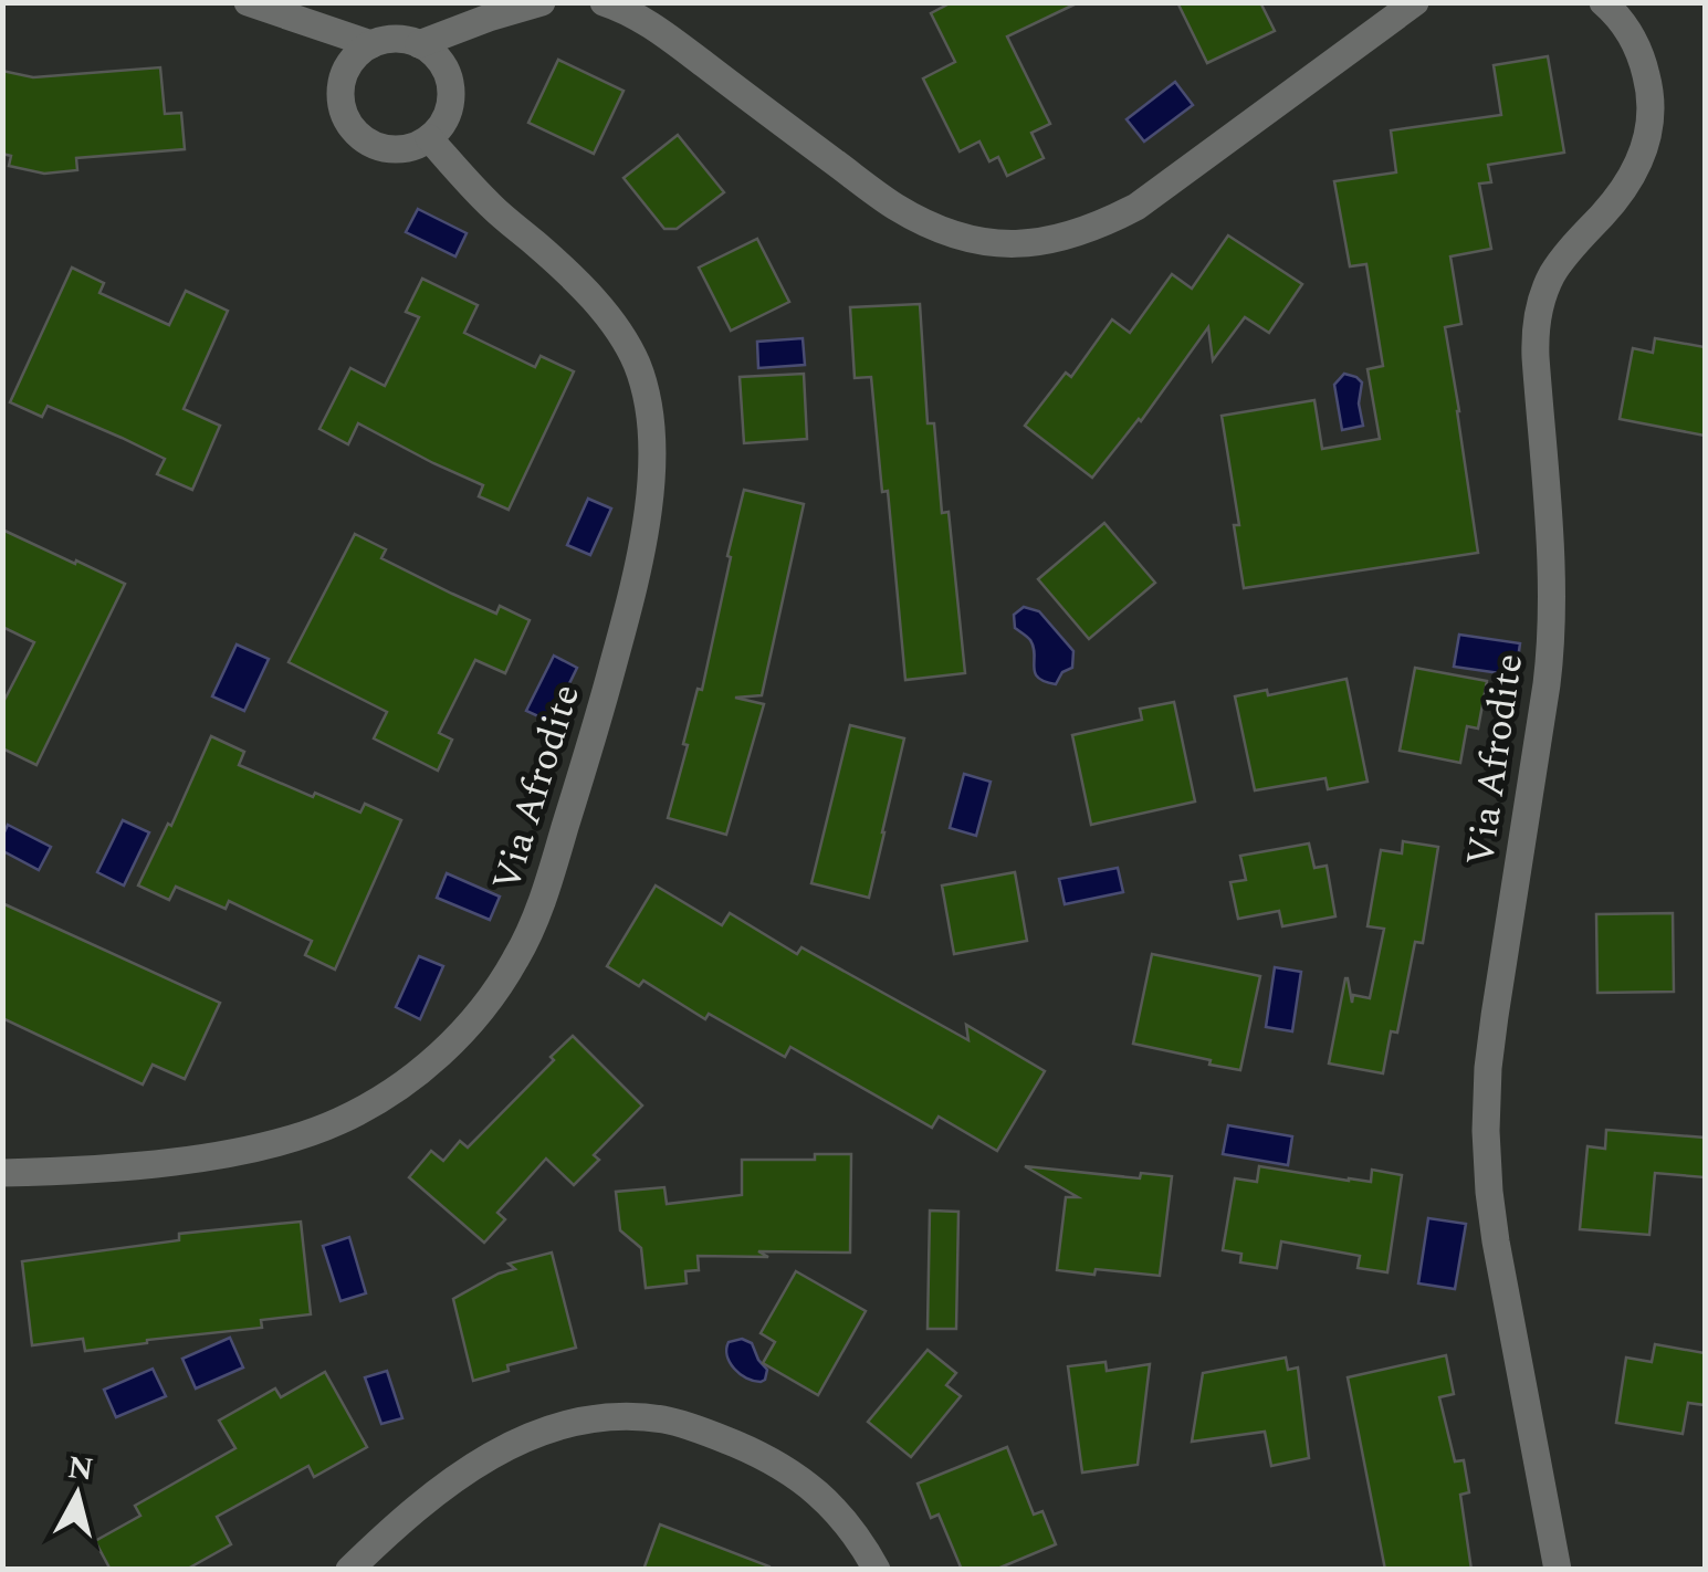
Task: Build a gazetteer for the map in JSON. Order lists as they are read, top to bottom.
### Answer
{
  "streets": {
    "street": ["Via Afrodite"]
  },
  "north": "top"
}
